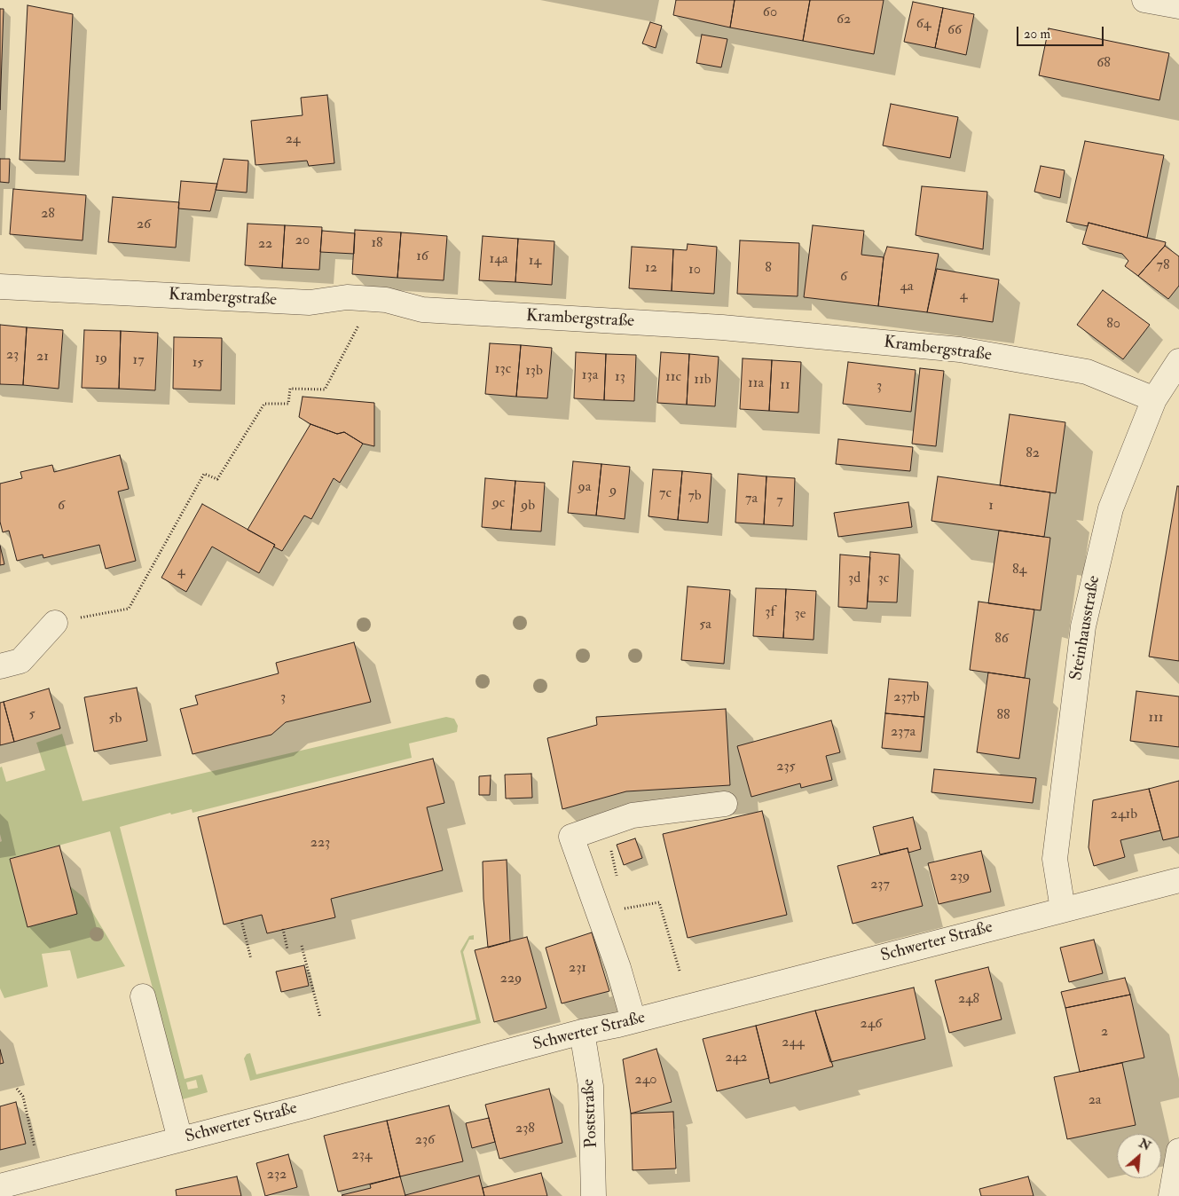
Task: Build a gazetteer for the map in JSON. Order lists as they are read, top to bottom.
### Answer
{
  "streets": {
    "street": [
      "Krambergstraße",
      "Steinhausstraße",
      "Schwerter Straße",
      "Poststraße"
    ]
  },
  "crossings": [
    ["Krambergstraße", "Steinhausstraße"],
    ["Steinhausstraße", "Schwerter Straße"],
    ["Schwerter Straße", "Poststraße"]
  ],
  "house_numbers": [
    "60",
    "62",
    "64",
    "66",
    "68",
    "24",
    "28",
    "26",
    "20",
    "18",
    "22",
    "16",
    "14a",
    "14",
    "78",
    "12",
    "8",
    "10",
    "6",
    "4a",
    "4",
    "80",
    "23",
    "21",
    "19",
    "17",
    "15",
    "13c",
    "13b",
    "13a",
    "13",
    "11c",
    "11b",
    "11a",
    "11",
    "3",
    "82",
    "9a",
    "9",
    "7c",
    "7b",
    "7a",
    "7",
    "9c",
    "6",
    "9b",
    "1",
    "84",
    "4",
    "3d",
    "3c",
    "3f",
    "3e",
    "5a",
    "86",
    "3",
    "237b",
    "5",
    "88",
    "111",
    "5b",
    "237a",
    "235",
    "241b",
    "223",
    "239",
    "237",
    "231",
    "229",
    "248",
    "246",
    "2",
    "244",
    "242",
    "240",
    "2a",
    "238",
    "236",
    "234",
    "232"
  ],
  "scale_bar": "20 m",
  "north": "top right"
}
